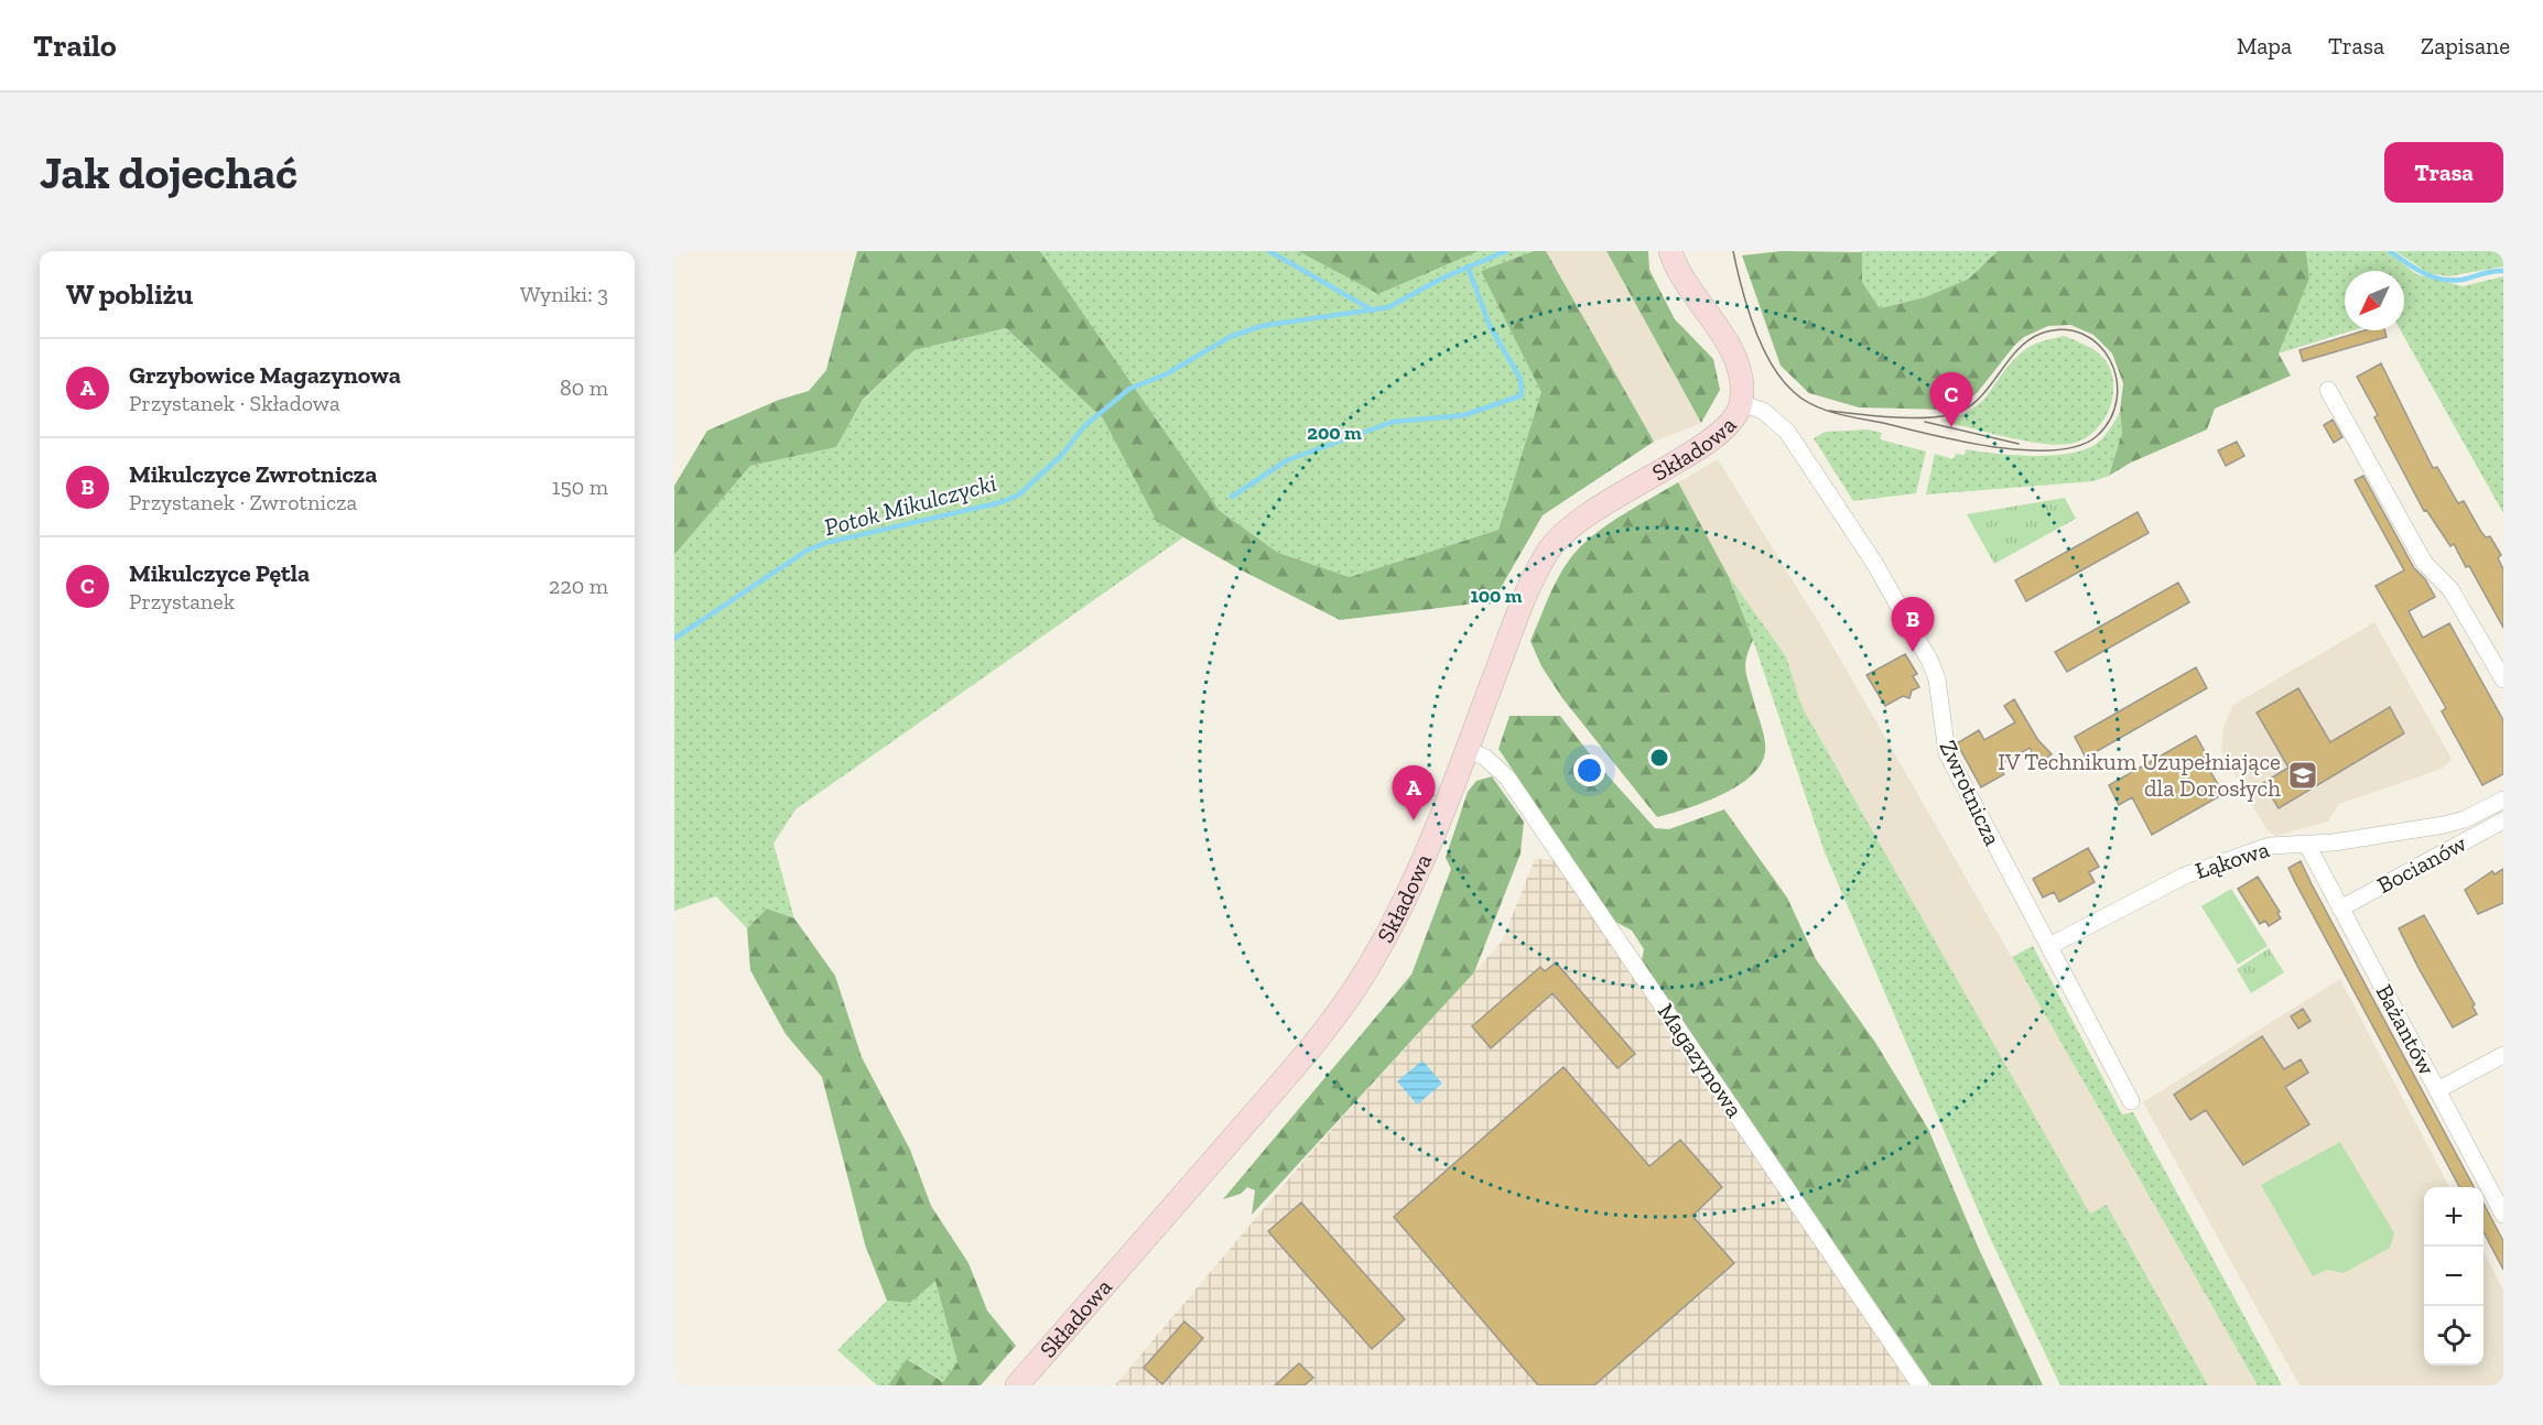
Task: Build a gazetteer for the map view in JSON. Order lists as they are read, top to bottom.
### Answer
{
  "streets": {
    "main road": ["Składowa"],
    "street": [
      "Zwrotnicza",
      "Łąkowa",
      "Bocianów",
      "Bażantów",
      "Magazynowa"
    ]
  },
  "crossings": [
    ["Składowa", "Zwrotnicza"],
    ["Składowa", "Magazynowa"],
    ["Zwrotnicza", "Łąkowa"],
    ["Łąkowa", "Bażantów"],
    ["Bocianów", "Bażantów"]
  ],
  "water": ["Potok Mikulczycki"],
  "places": {
    "school or university": ["IV Technikum Uzupełniające dla Dorosłych"]
  },
  "north": "bottom left",
  "page": {
    "header": "Trailo",
    "nav": ["Mapa", "Trasa", "Zapisane"],
    "buttons": "Trasa",
    "title": "Jak dojechać",
    "heading": ["W pobliżu", "Wyniki: 3"],
    "list": [
      {
        "mark": "A",
        "name": "Grzybowice Magazynowa",
        "note": "Przystanek · Składowa",
        "value": "80 m"
      },
      {
        "mark": "B",
        "name": "Mikulczyce Zwrotnicza",
        "note": "Przystanek · Zwrotnicza",
        "value": "150 m"
      },
      {
        "mark": "C",
        "name": "Mikulczyce Pętla",
        "note": "Przystanek",
        "value": "220 m"
      }
    ],
    "pins": ["C", "B", "A"],
    "map_buttons": ["+", "−"]
  },
  "rings": ["200 m", "100 m"]
}
